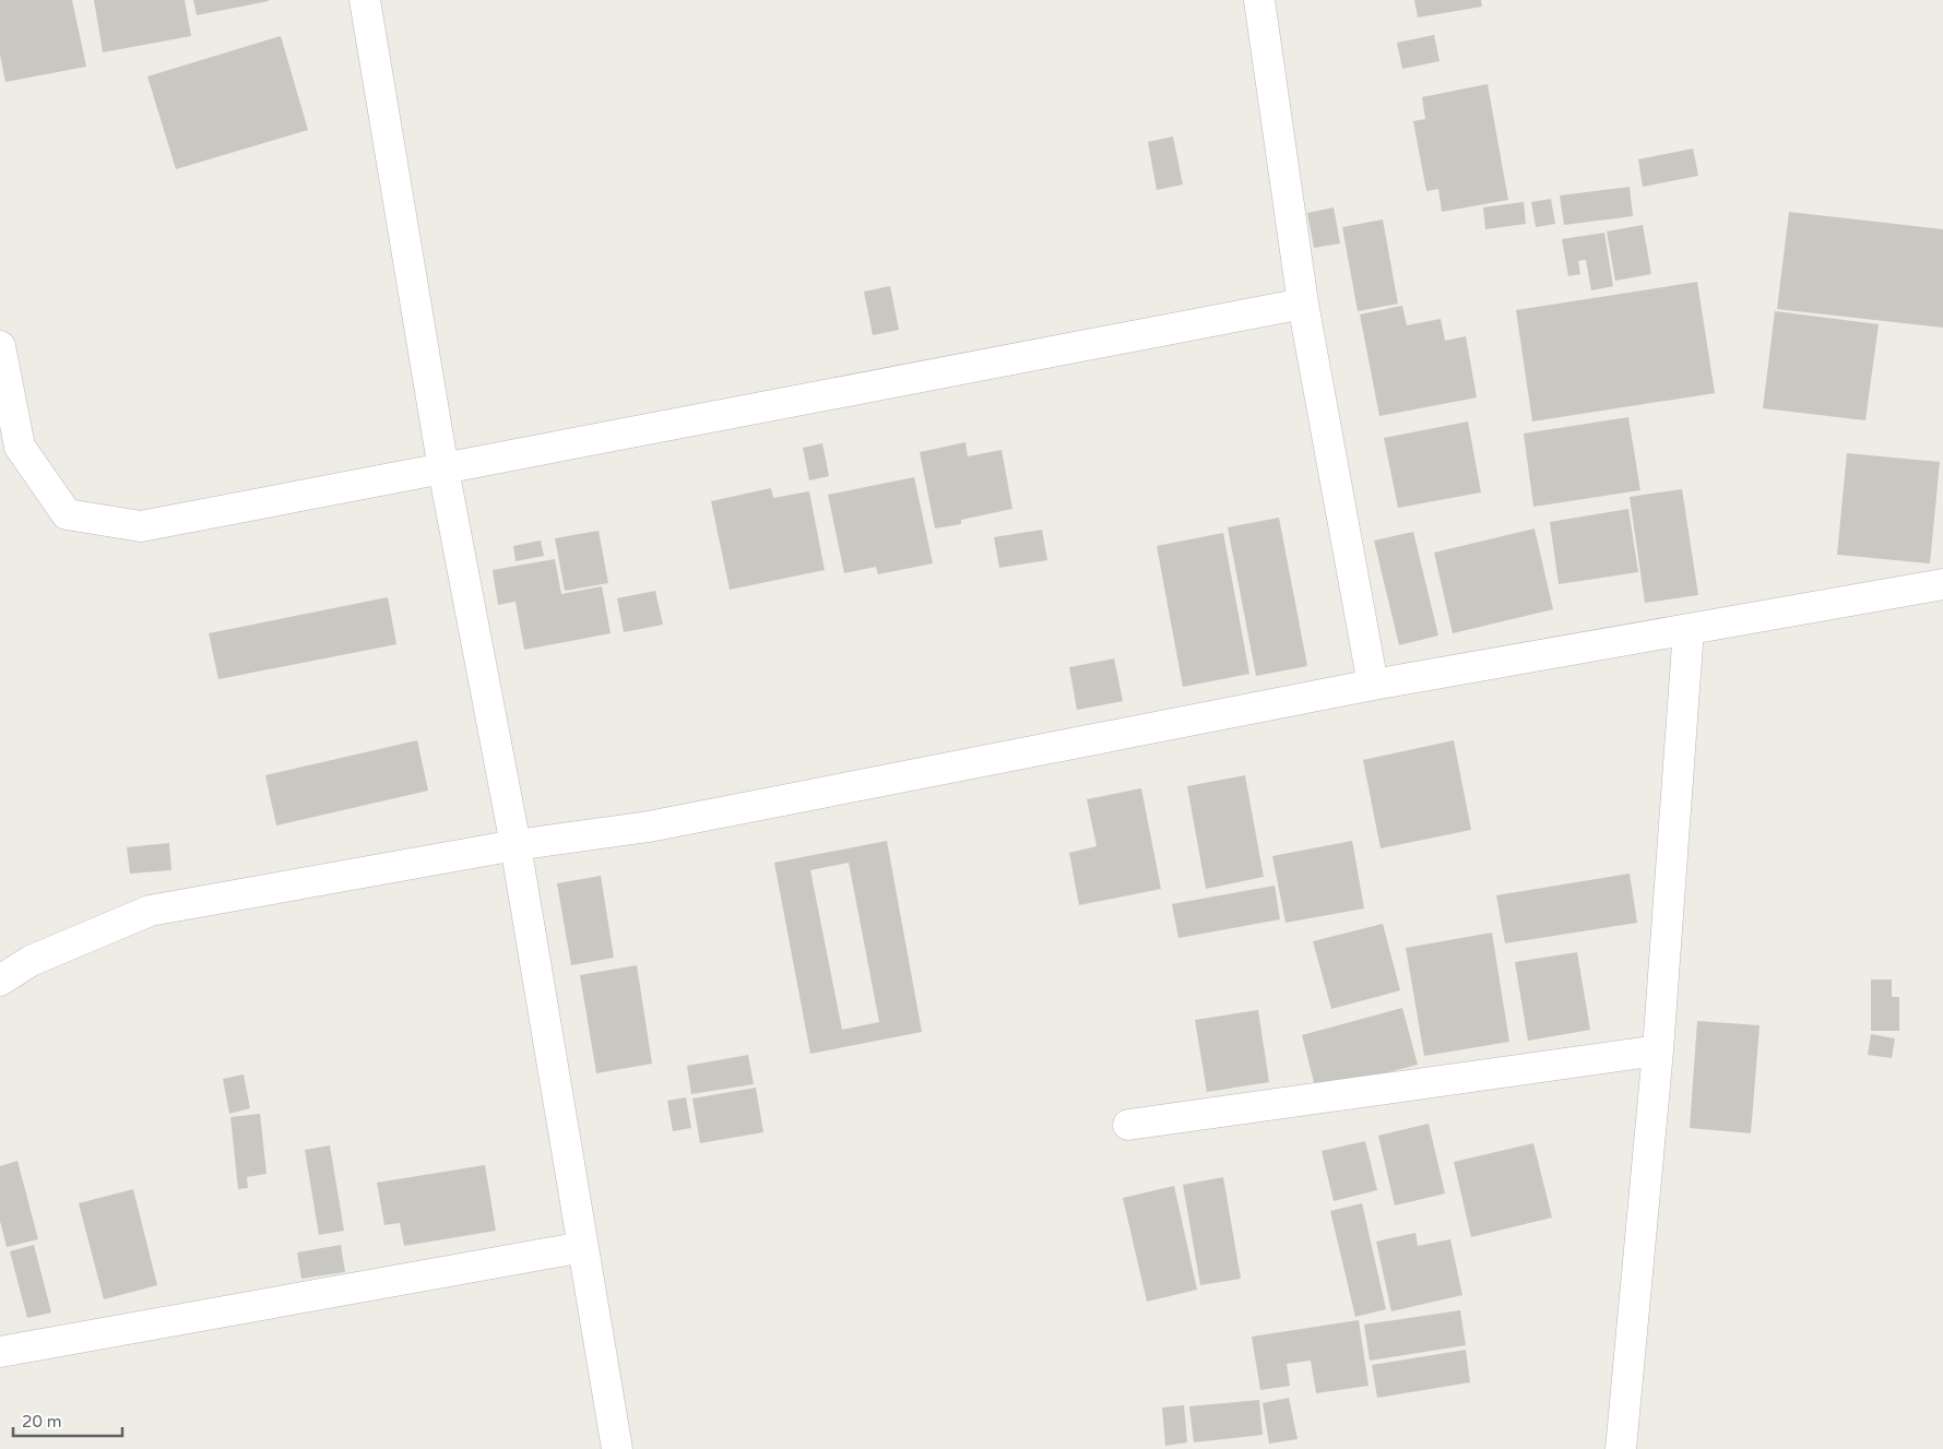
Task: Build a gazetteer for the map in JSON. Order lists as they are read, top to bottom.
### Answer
{
  "scale_bar": "20 m"
}
